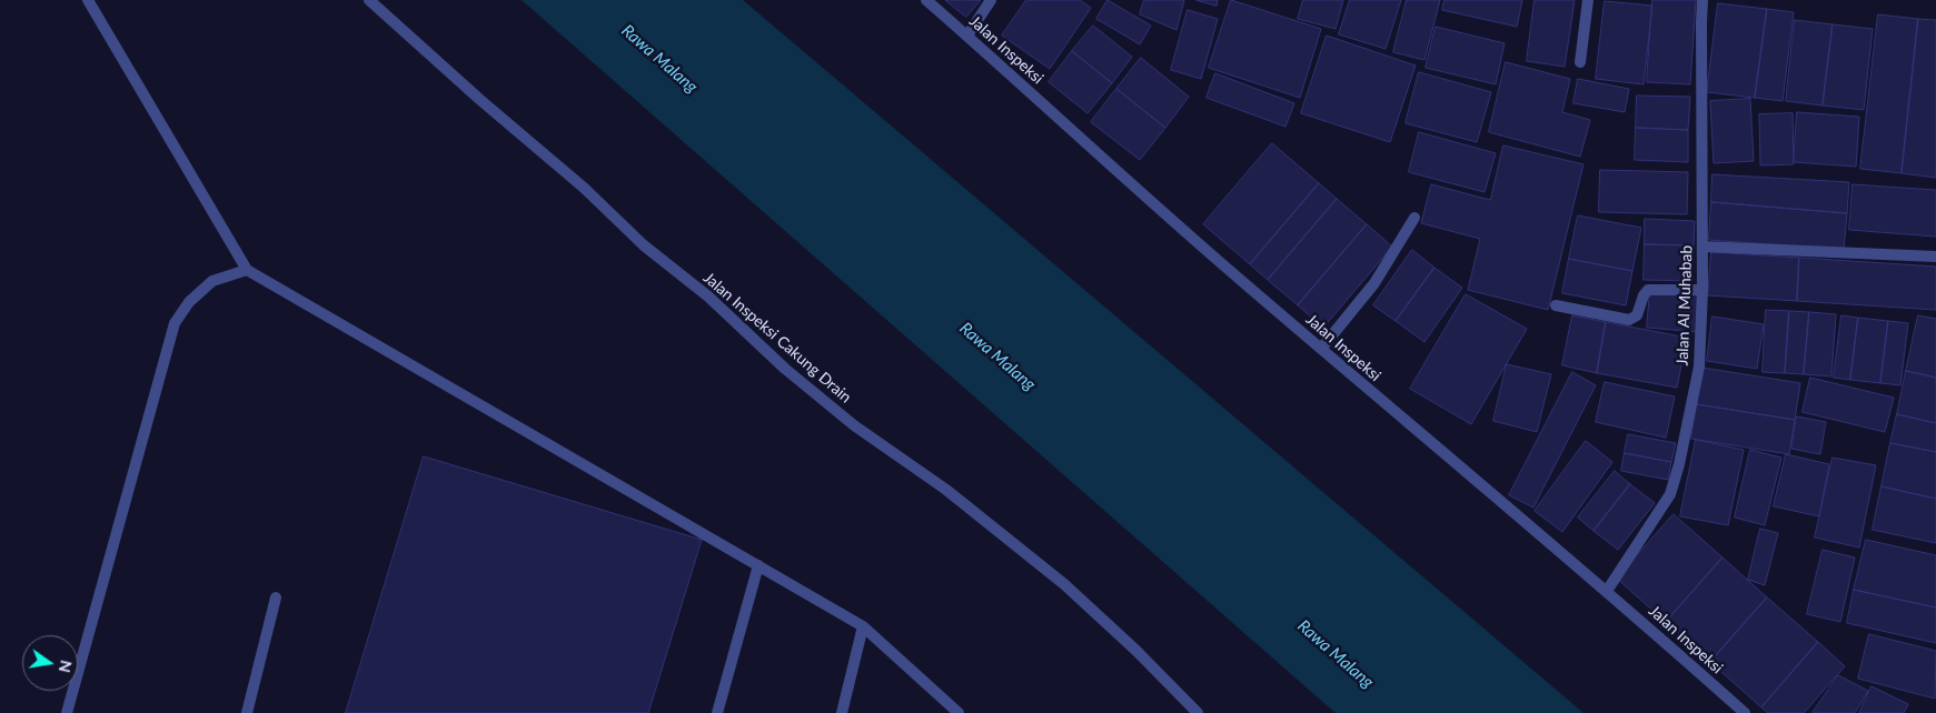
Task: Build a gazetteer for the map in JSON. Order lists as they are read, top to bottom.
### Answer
{
  "streets": {
    "street": ["Jalan Inspeksi", "Jalan Al Muhabab", "Jalan Inspeksi Cakung Drain"]
  },
  "crossings": [
    ["Jalan Inspeksi", "Jalan Al Muhabab"]
  ],
  "water": ["Rawa Malang"],
  "north": "right"
}
